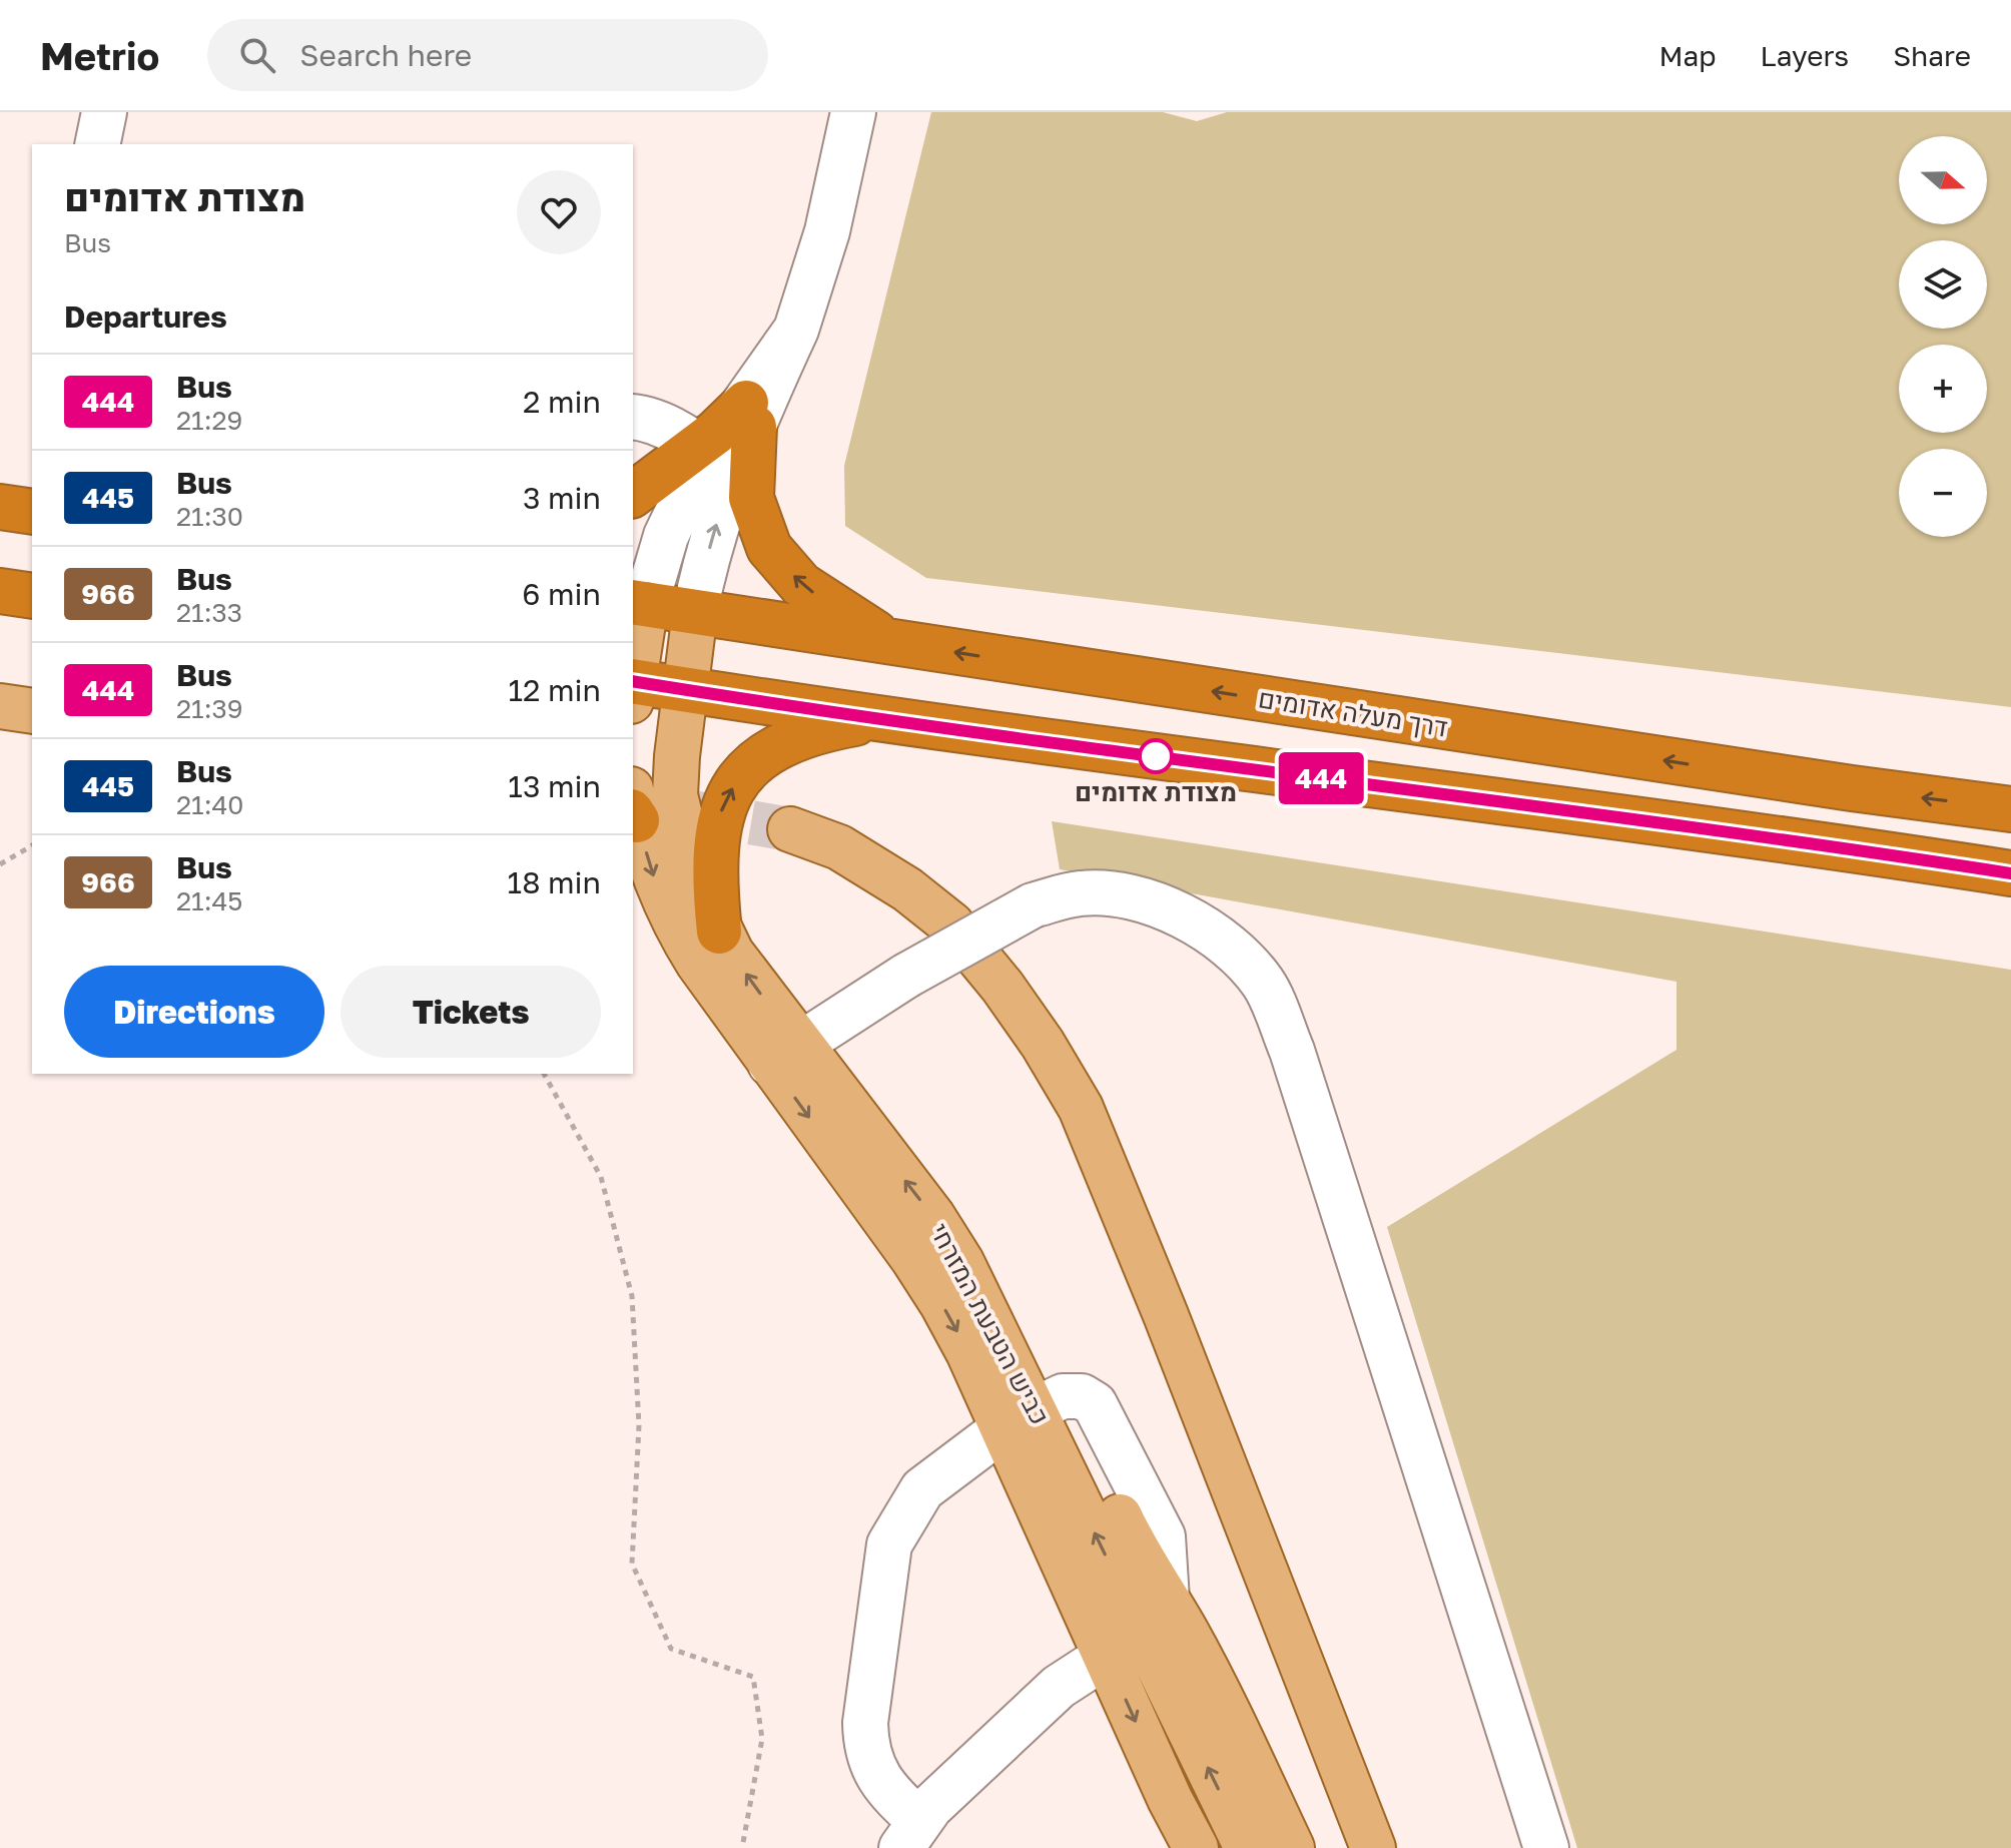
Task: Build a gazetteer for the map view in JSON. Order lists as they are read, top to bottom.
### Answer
{
  "streets": {
    "highway": ["דרך מעלה אדומים"],
    "main road": ["כביש הטבעת המזרחי"]
  },
  "crossings": [
    ["דרך מעלה אדומים", "כביש הטבעת המזרחי"]
  ],
  "places": ["מצודת אדומים"],
  "lines": ["bus line 444"],
  "north": "right",
  "page": {
    "header": "Metrio",
    "search": "Search here",
    "nav": ["Map", "Layers", "Share"],
    "on_map": "444",
    "map_buttons": ["+", "−"],
    "heading": [
      ["מצודת אדומים", "Bus"],
      "Departures"
    ],
    "list": [
      {
        "mark": "444",
        "name": "Bus",
        "note": "21:29",
        "value": "2 min"
      },
      {
        "mark": "445",
        "name": "Bus",
        "note": "21:30",
        "value": "3 min"
      },
      {
        "mark": "966",
        "name": "Bus",
        "note": "21:33",
        "value": "6 min"
      },
      {
        "mark": "444",
        "name": "Bus",
        "note": "21:39",
        "value": "12 min"
      },
      {
        "mark": "445",
        "name": "Bus",
        "note": "21:40",
        "value": "13 min"
      },
      {
        "mark": "966",
        "name": "Bus",
        "note": "21:45",
        "value": "18 min"
      }
    ],
    "buttons": ["Directions", "Tickets"]
  }
}
